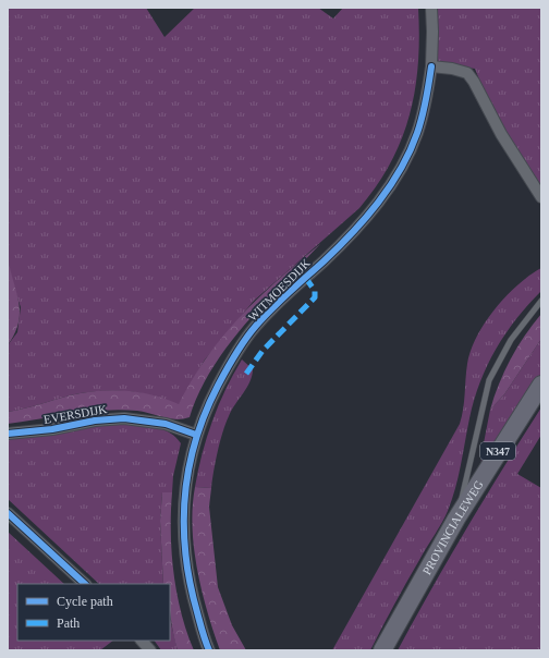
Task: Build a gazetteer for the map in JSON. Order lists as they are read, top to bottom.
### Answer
{
  "streets": {
    "main road": ["N347", "PROVINCIALEWEG"],
    "street": ["WITMOESDIJK", "EVERSDIJK"]
  },
  "crossings": [
    ["WITMOESDIJK", "EVERSDIJK"]
  ],
  "legend": ["Cycle path", "Path"]
}
